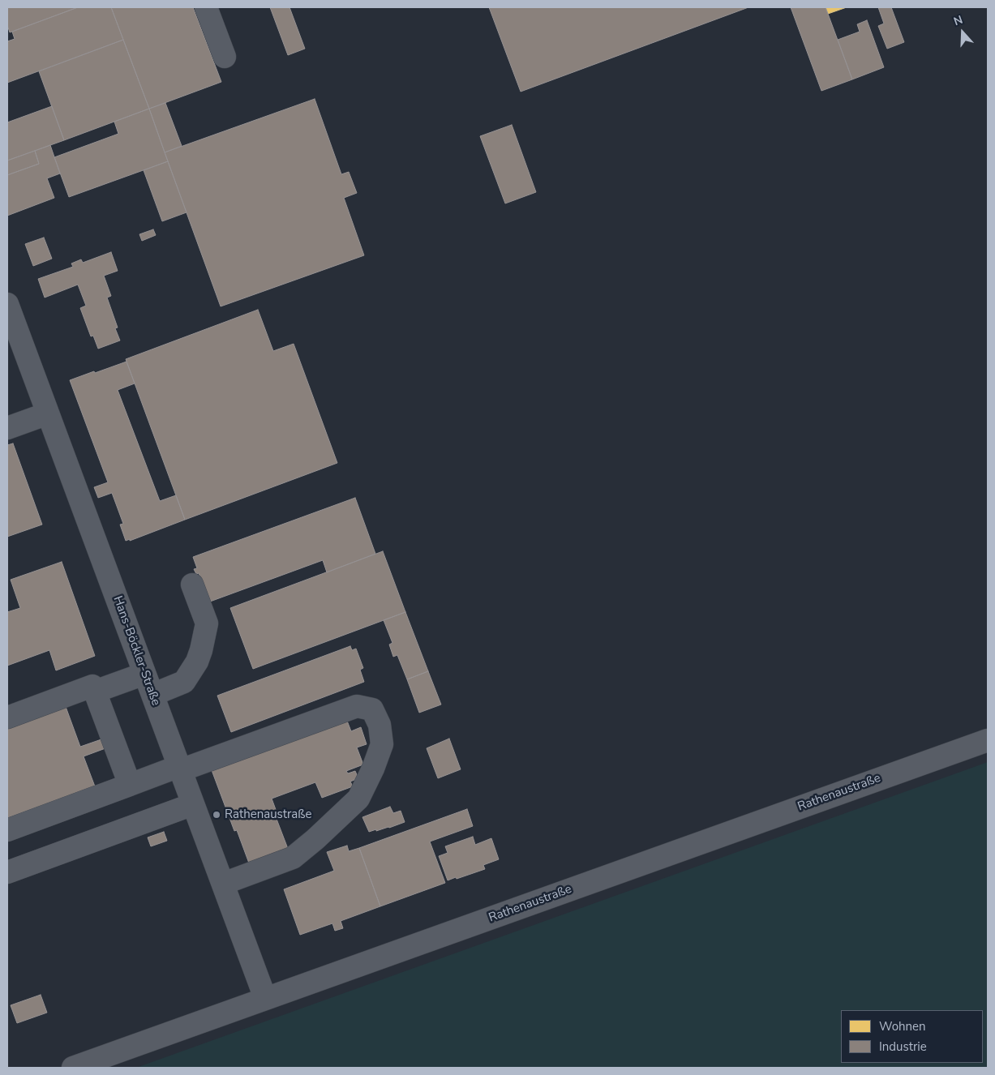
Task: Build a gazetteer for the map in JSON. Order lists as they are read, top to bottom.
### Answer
{
  "streets": {
    "street": ["Hans-Böckler-Straße", "Rathenaustraße"]
  },
  "crossings": [
    ["Hans-Böckler-Straße", "Rathenaustraße"]
  ],
  "places": ["Rathenaustraße"],
  "legend": ["Wohnen", "Industrie"],
  "north": "top"
}
